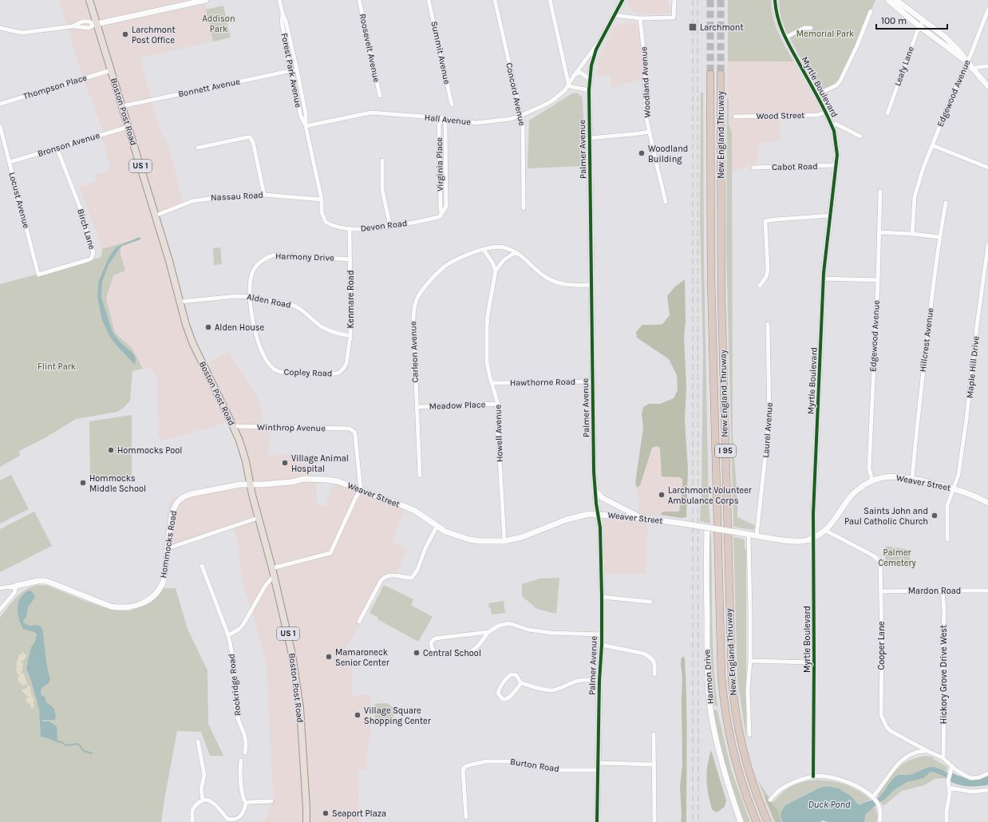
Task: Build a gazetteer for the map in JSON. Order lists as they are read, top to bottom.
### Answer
{
  "streets": {
    "highway": ["New England Thruway", "I 95"],
    "main road": ["Boston Post Road", "US 1"],
    "street": [
      "Roosevelt Avenue",
      "Summit Avenue",
      "Leafy Lane",
      "Forest Park Avenue",
      "Woodland Avenue",
      "Thompson Place",
      "Myrtle Boulevard",
      "Bonnett Avenue",
      "Edgewood Avenue",
      "Concord Avenue",
      "Wood Street",
      "Hall Avenue",
      "Bronson Avenue",
      "Palmer Avenue",
      "Virginia Place",
      "Cabot Road",
      "Nassau Road",
      "Locust Avenue",
      "Devon Road",
      "Birch Lane",
      "Harmony Drive",
      "Kenmare Road",
      "Alden Road",
      "Hillcrest Avenue",
      "Carleon Avenue",
      "Maple Hill Drive",
      "Copley Road",
      "Hawthorne Road",
      "Meadow Place",
      "Winthrop Avenue",
      "Laurel Avenue",
      "Howell Avenue",
      "Weaver Street",
      "Hommocks Road",
      "Mardon Road",
      "Cooper Lane",
      "Hickory Grove Drive West",
      "Harmon Drive",
      "Rockridge Road",
      "Burton Road"
    ]
  },
  "crossings": [
    ["Forest Park Avenue", "Bonnett Avenue"],
    ["Forest Park Avenue", "Hall Avenue"],
    ["Forest Park Avenue", "Nassau Road"],
    ["Forest Park Avenue", "Devon Road"],
    ["Thompson Place", "Boston Post Road"],
    ["Myrtle Boulevard", "Wood Street"],
    ["Myrtle Boulevard", "Cabot Road"],
    ["Myrtle Boulevard", "Weaver Street"],
    ["Bonnett Avenue", "Boston Post Road"],
    ["Edgewood Avenue", "Weaver Street"],
    ["Concord Avenue", "Hall Avenue"],
    ["Boston Post Road", "Bronson Avenue"],
    ["Boston Post Road", "Nassau Road"],
    ["Boston Post Road", "Alden Road"],
    ["Boston Post Road", "Winthrop Avenue"],
    ["Boston Post Road", "Weaver Street"],
    ["Boston Post Road", "Hommocks Road"],
    ["Hall Avenue", "Palmer Avenue"],
    ["Hall Avenue", "Virginia Place"],
    ["Bronson Avenue", "Locust Avenue"],
    ["Bronson Avenue", "Birch Lane"],
    ["Palmer Avenue", "Carleon Avenue"],
    ["Palmer Avenue", "Hawthorne Road"],
    ["Palmer Avenue", "Weaver Street"],
    ["Palmer Avenue", "Burton Road"],
    ["Virginia Place", "Devon Road"],
    ["Locust Avenue", "Birch Lane"],
    ["Devon Road", "Kenmare Road"],
    ["Harmony Drive", "Kenmare Road"],
    ["Harmony Drive", "Alden Road"],
    ["Harmony Drive", "Copley Road"],
    ["Kenmare Road", "Alden Road"],
    ["Kenmare Road", "Copley Road"],
    ["Alden Road", "Copley Road"],
    ["Hillcrest Avenue", "Weaver Street"],
    ["Carleon Avenue", "Meadow Place"],
    ["Carleon Avenue", "Howell Avenue"],
    ["Maple Hill Drive", "Weaver Street"],
    ["Hawthorne Road", "Howell Avenue"],
    ["Meadow Place", "Howell Avenue"],
    ["Winthrop Avenue", "Weaver Street"],
    ["Laurel Avenue", "Weaver Street"],
    ["Howell Avenue", "Weaver Street"],
    ["Weaver Street", "Hommocks Road"],
    ["Weaver Street", "Cooper Lane"],
    ["Weaver Street", "Harmon Drive"],
    ["Mardon Road", "Cooper Lane"],
    ["Mardon Road", "Hickory Grove Drive West"],
    ["Cooper Lane", "Hickory Grove Drive West"]
  ],
  "water": ["Duck Pond"],
  "parks": [
    "Addison Park",
    "Memorial Park",
    "Flint Park",
    "Palmer Cemetery"
  ],
  "places": {
    "transit": ["Larchmont"],
    "other": [
      "Larchmont Post Office",
      "Woodland Building",
      "Alden House",
      "Hommocks Pool",
      "Village Animal Hospital",
      "Hommocks Middle School",
      "Larchmont Volunteer Ambulance Corps",
      "Saints John and Paul Catholic Church",
      "Central School",
      "Mamaroneck Senior Center",
      "Village Square Shopping Center",
      "Seaport Plaza"
    ]
  },
  "scale_bar": "100 m"
}
